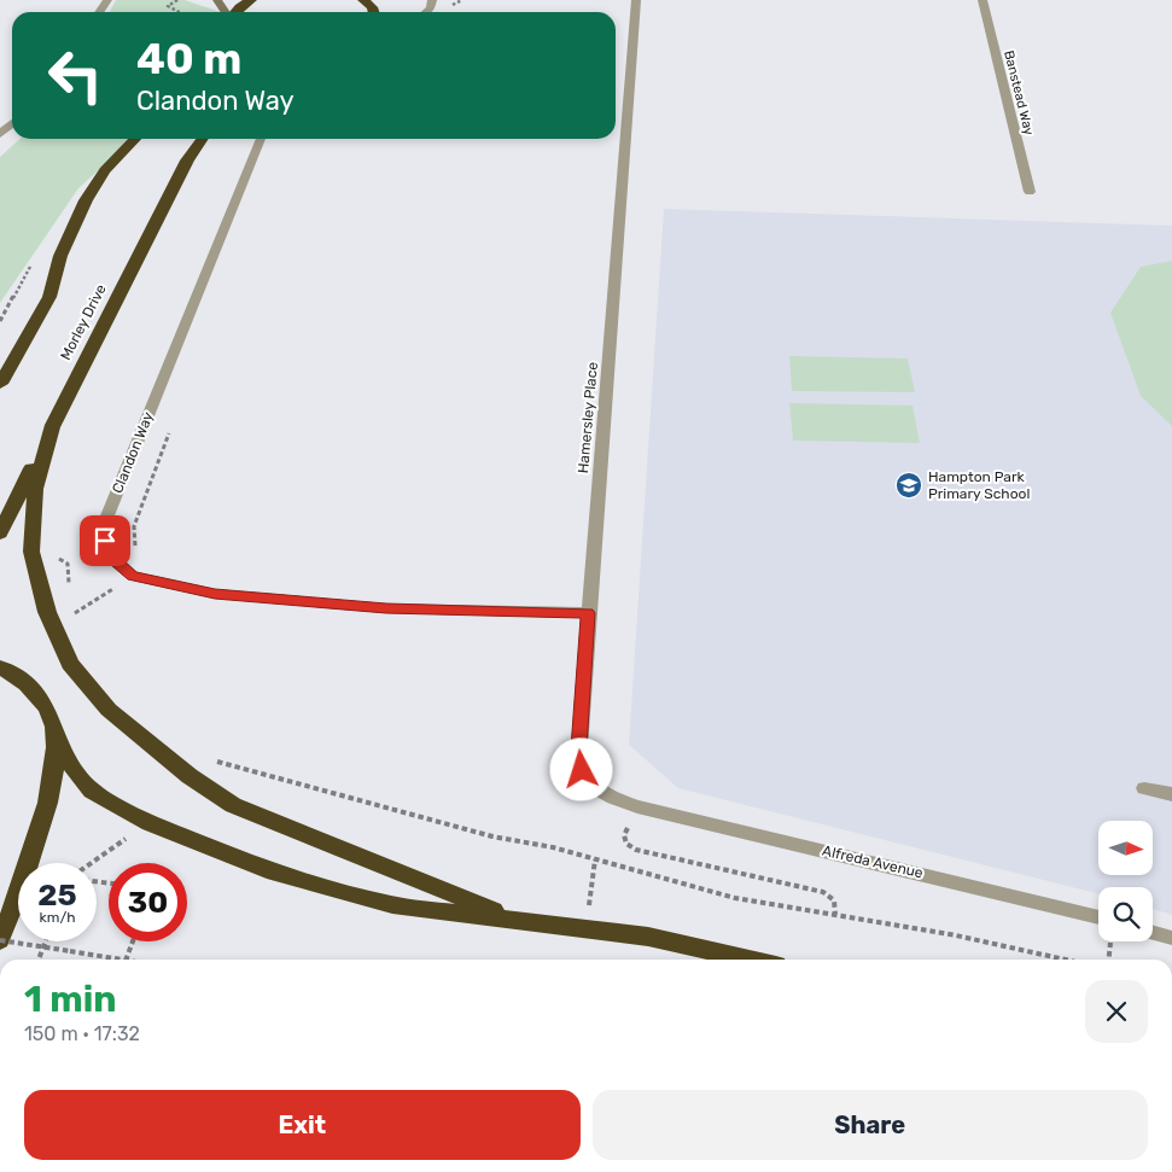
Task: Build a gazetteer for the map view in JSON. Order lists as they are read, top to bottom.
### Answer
{
  "streets": {
    "highway": ["Morley Drive"],
    "street": [
      "Banstead Way",
      "Hamersley Place",
      "Clandon Way",
      "Alfreda Avenue"
    ]
  },
  "crossings": [
    ["Hamersley Place", "Clandon Way"],
    ["Hamersley Place", "Alfreda Avenue"]
  ],
  "places": {
    "school or university": ["Hampton Park Primary School"]
  },
  "north": "right",
  "page": {
    "turn": ["40 m", "Clandon Way"],
    "speed": "25 km/h",
    "limit": "30",
    "heading": ["1 min", "150 m · 17:32"],
    "buttons": ["Exit", "Share"]
  }
}
